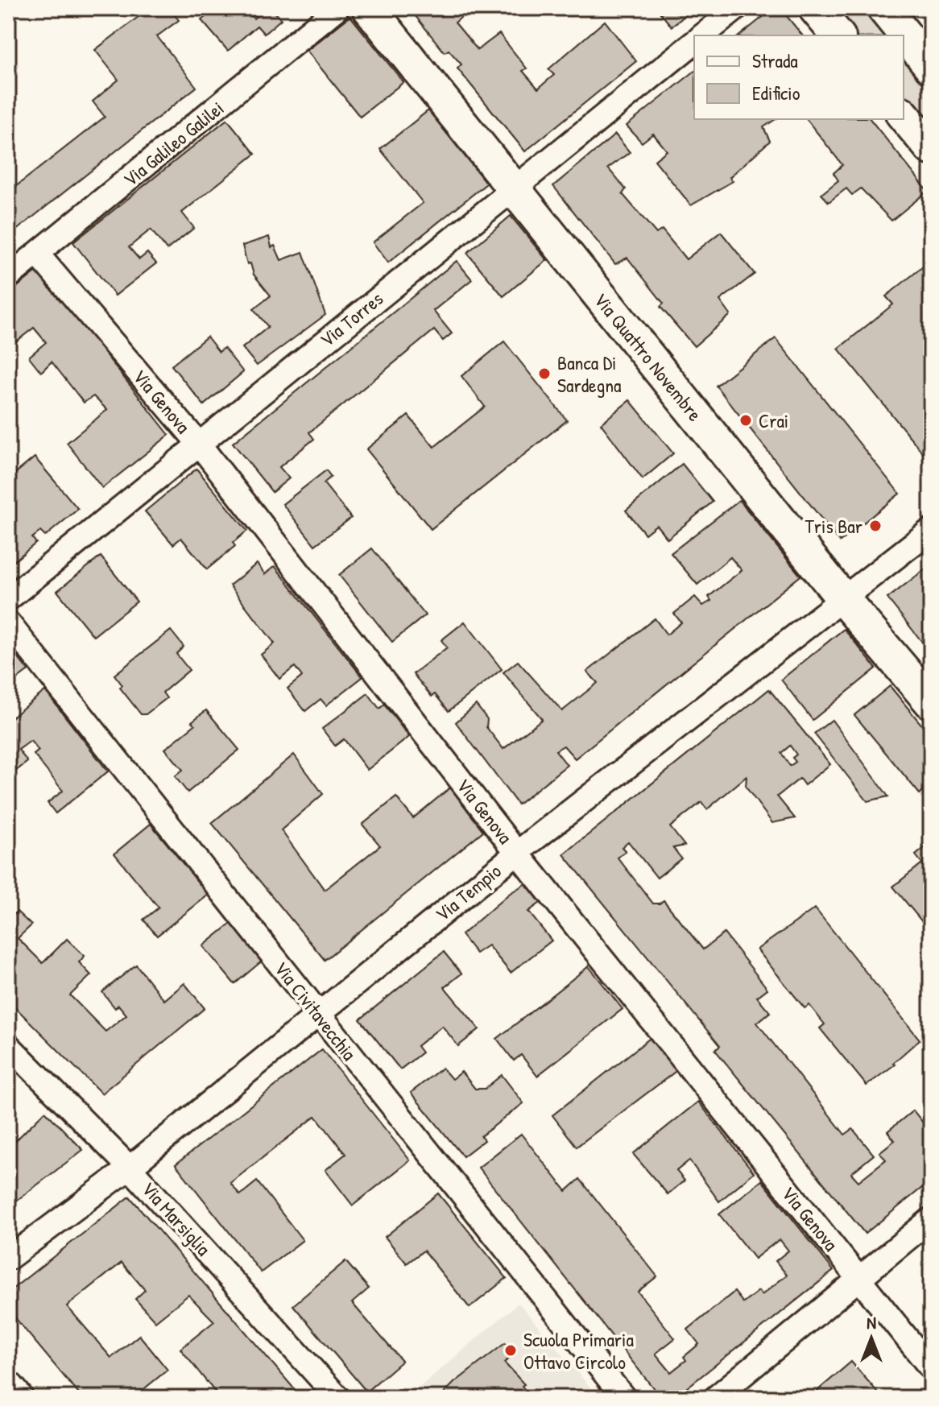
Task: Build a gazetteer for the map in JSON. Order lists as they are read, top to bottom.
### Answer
{
  "streets": {
    "street": [
      "Via Galileo Galilei",
      "Via Torres",
      "Via Quattro Novembre",
      "Via Genova",
      "Via Tempio",
      "Via Civitavecchia",
      "Via Marsiglia"
    ]
  },
  "crossings": [
    ["Via Galileo Galilei", "Via Genova"],
    ["Via Torres", "Via Quattro Novembre"],
    ["Via Torres", "Via Genova"],
    ["Via Quattro Novembre", "Via Tempio"],
    ["Via Genova", "Via Tempio"],
    ["Via Tempio", "Via Civitavecchia"],
    ["Via Tempio", "Via Marsiglia"]
  ],
  "places": [
    "Banca Di Sardegna",
    "Crai",
    "Tris Bar",
    "Scuola Primaria Ottavo Circolo"
  ],
  "legend": ["Strada", "Edificio"],
  "north": "top"
}
